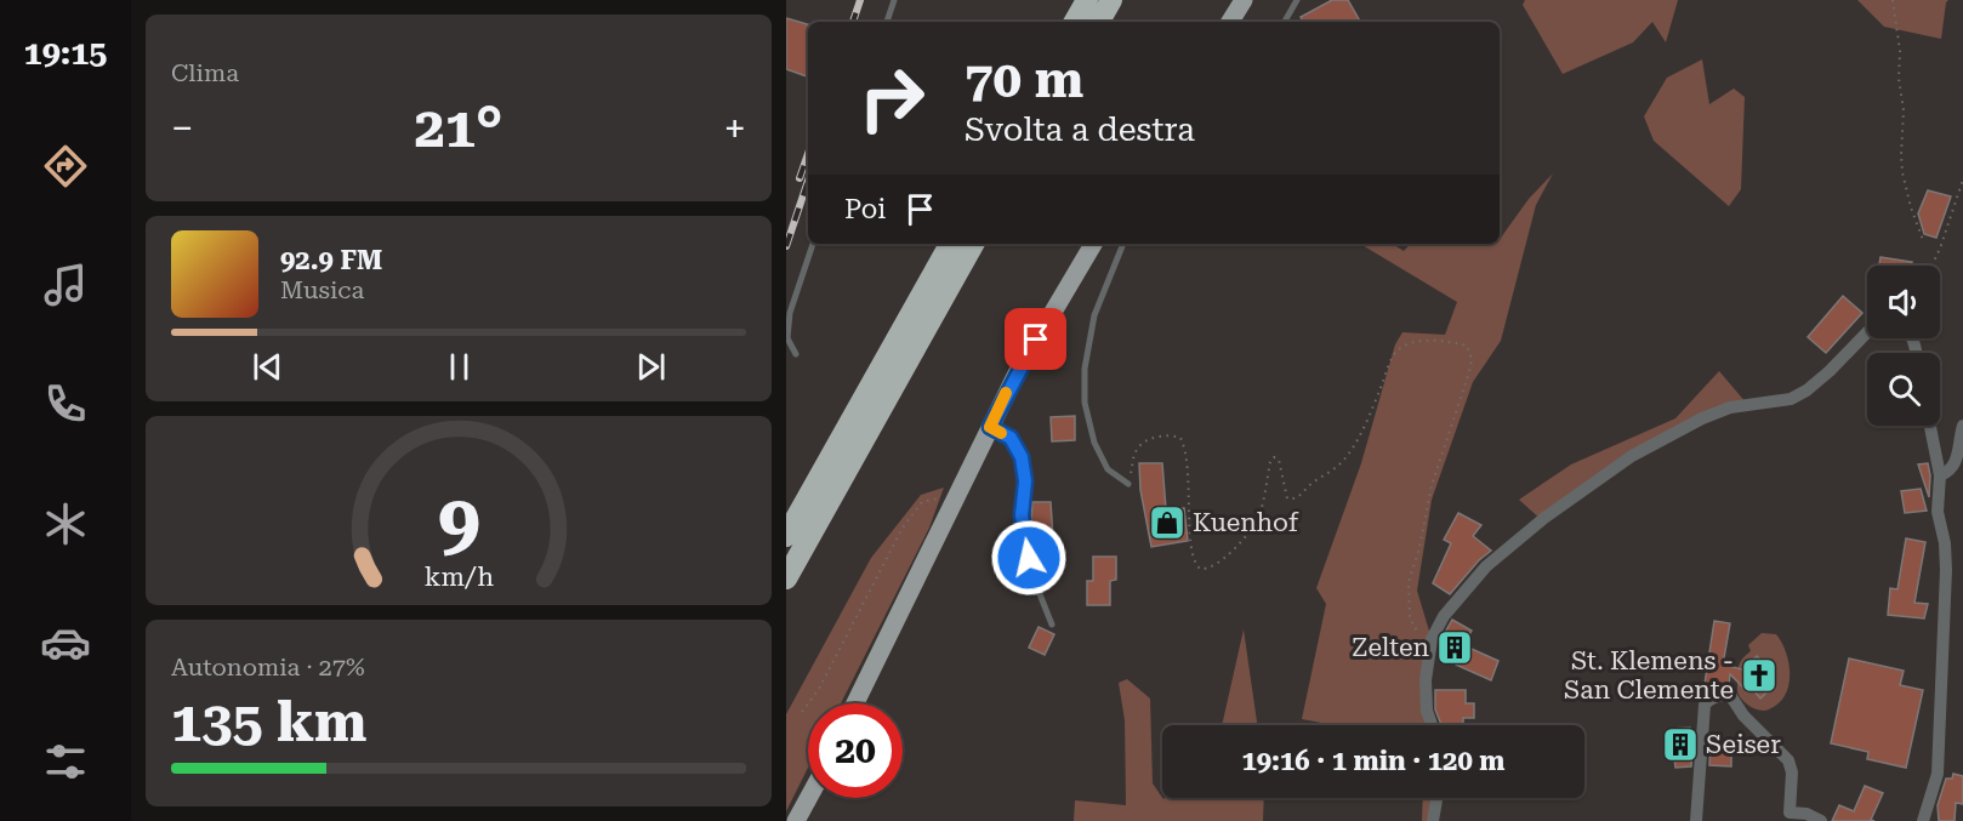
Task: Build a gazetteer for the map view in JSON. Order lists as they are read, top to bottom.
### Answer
{
  "places": {
    "shop": ["Kuenhof"],
    "building": ["Zelten", "Seiser"],
    "church": ["St. Klemens - San Clemente"]
  },
  "page": {
    "tabs": "19:15",
    "tile": [
      "Clima",
      ["Autonomia · 27%", "135 km"]
    ],
    "turn": ["70 m", "Svolta a destra"],
    "heat": ["−", "21°", "+"],
    "then": "Poi",
    "song": ["92.9 FM", "Musica"],
    "limit": "20",
    "trip": "19:16 · 1 min · 120 m",
    "gauge": ["9", "km/h"]
  }
}
